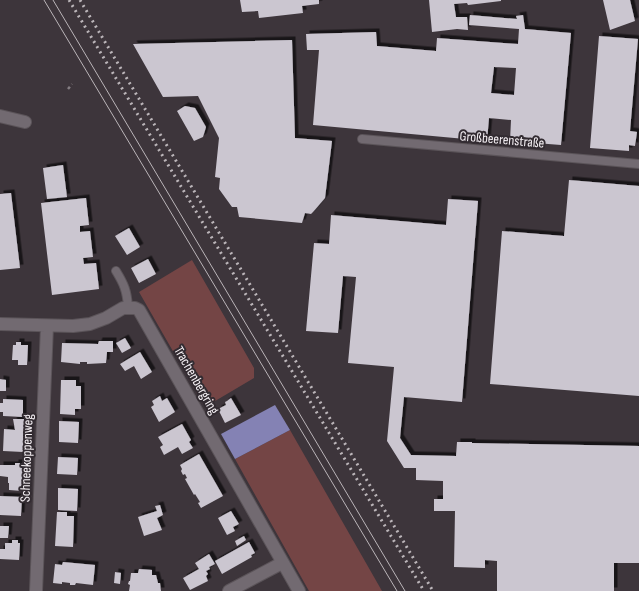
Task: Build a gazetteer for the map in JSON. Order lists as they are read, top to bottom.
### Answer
{
  "streets": {
    "street": ["Trachenbergring", "Schneekoppenweg"],
    "lane": ["Großbeerenstraße"]
  }
}
